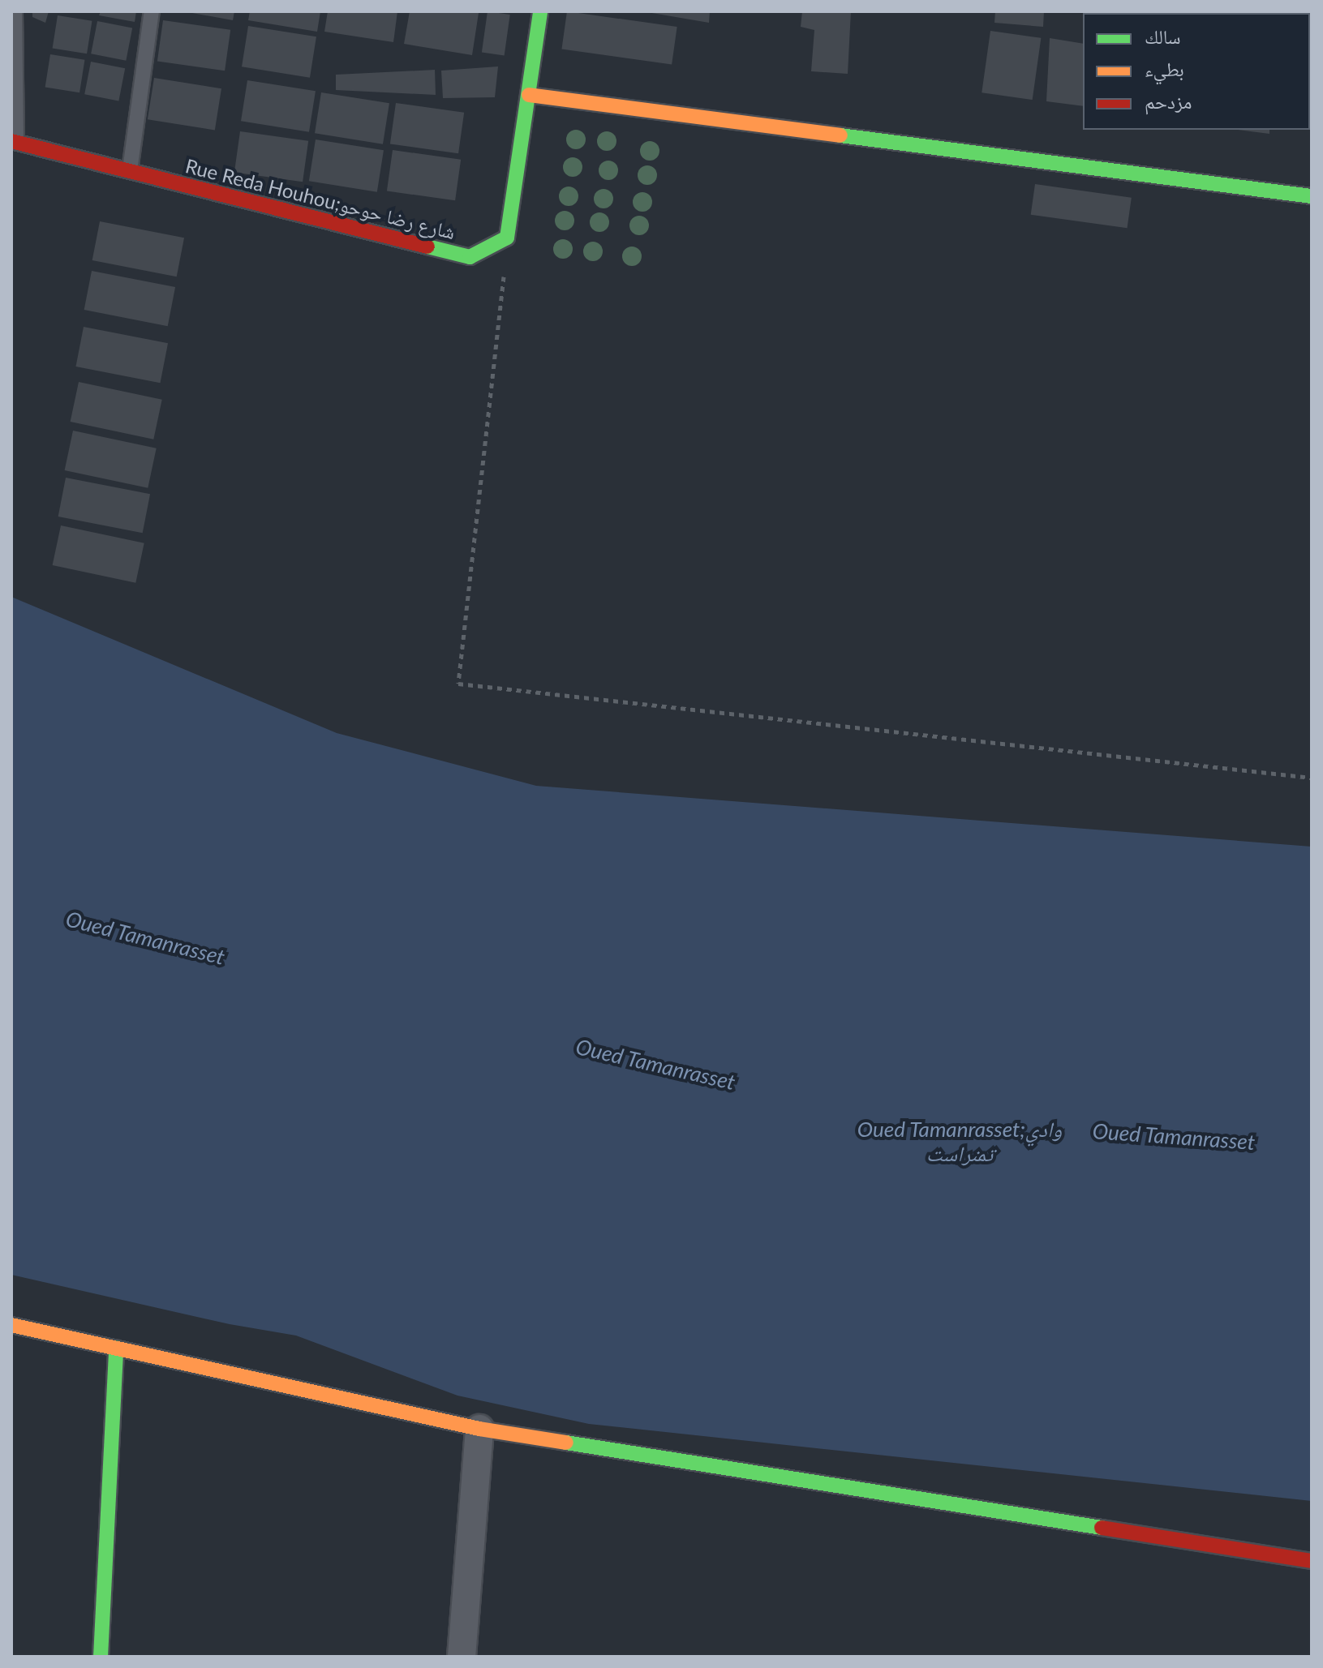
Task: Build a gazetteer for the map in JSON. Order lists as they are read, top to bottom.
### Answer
{
  "streets": {
    "street": ["Rue Reda Houhou;شارع رضا حوحو"]
  },
  "water": ["Oued Tamanrasset", "Oued Tamanrasset;وادي تمنراست"],
  "legend": ["سالك", "بطيء", "مزدحم"]
}
